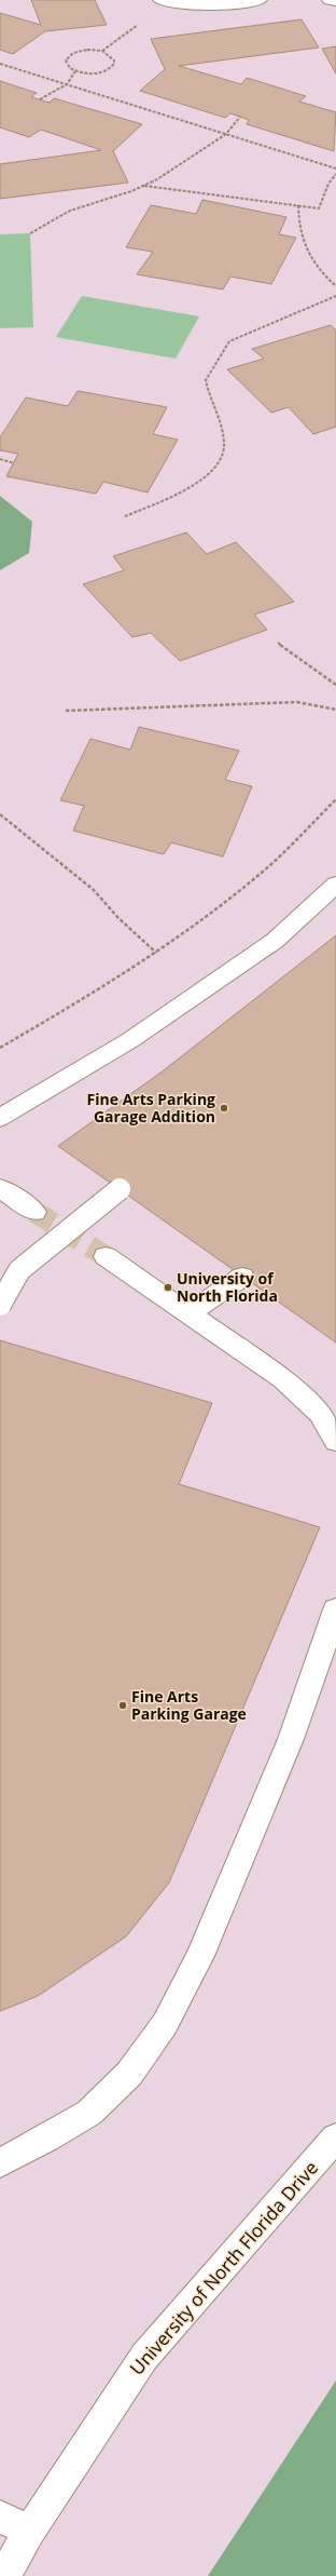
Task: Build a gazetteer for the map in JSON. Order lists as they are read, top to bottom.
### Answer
{
  "streets": {
    "street": ["University of North Florida Drive"]
  },
  "places": ["Fine Arts Parking Garage Addition", "University of North Florida", "Fine Arts Parking Garage"]
}
